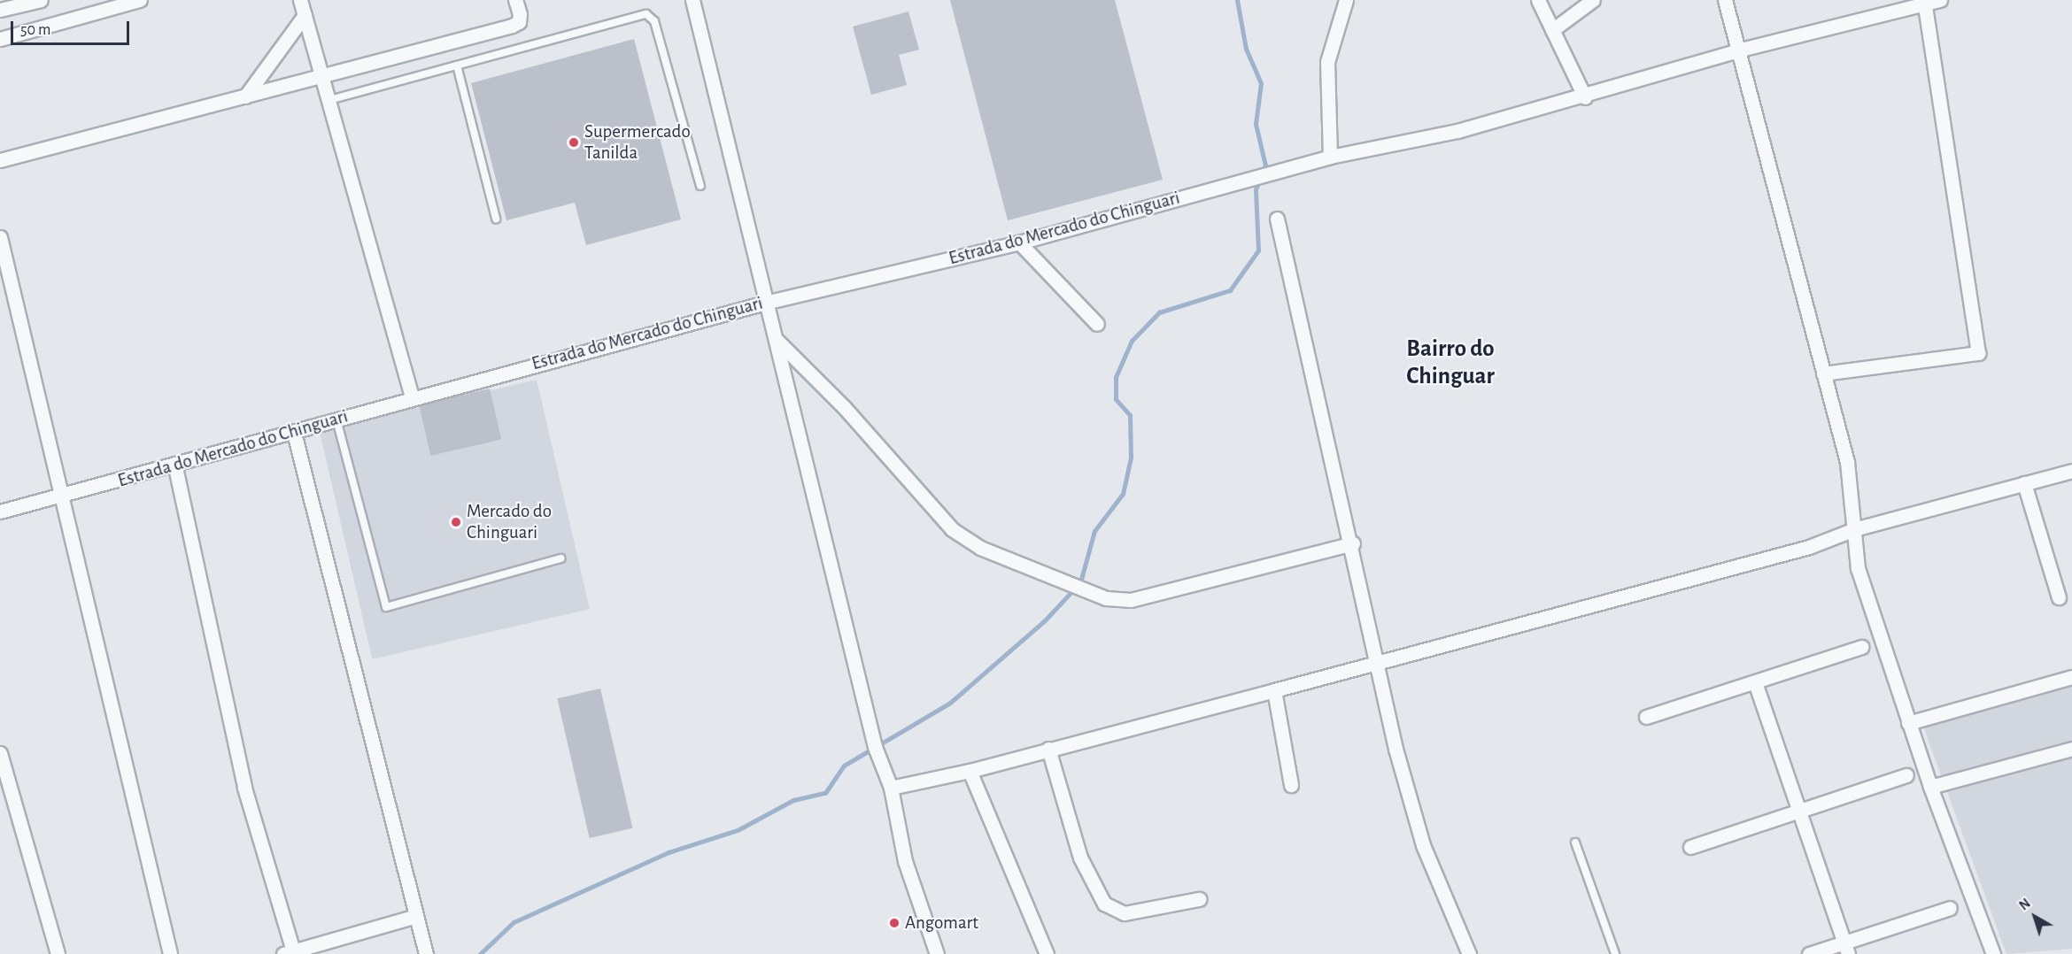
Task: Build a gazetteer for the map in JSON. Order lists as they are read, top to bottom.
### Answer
{
  "streets": {
    "street": ["Estrada do Mercado do Chinguari"]
  },
  "districts": ["Bairro do Chinguar"],
  "places": ["Supermercado Tanilda", "Mercado do Chinguari", "Angomart"],
  "scale_bar": "50 m",
  "north": "top left"
}
